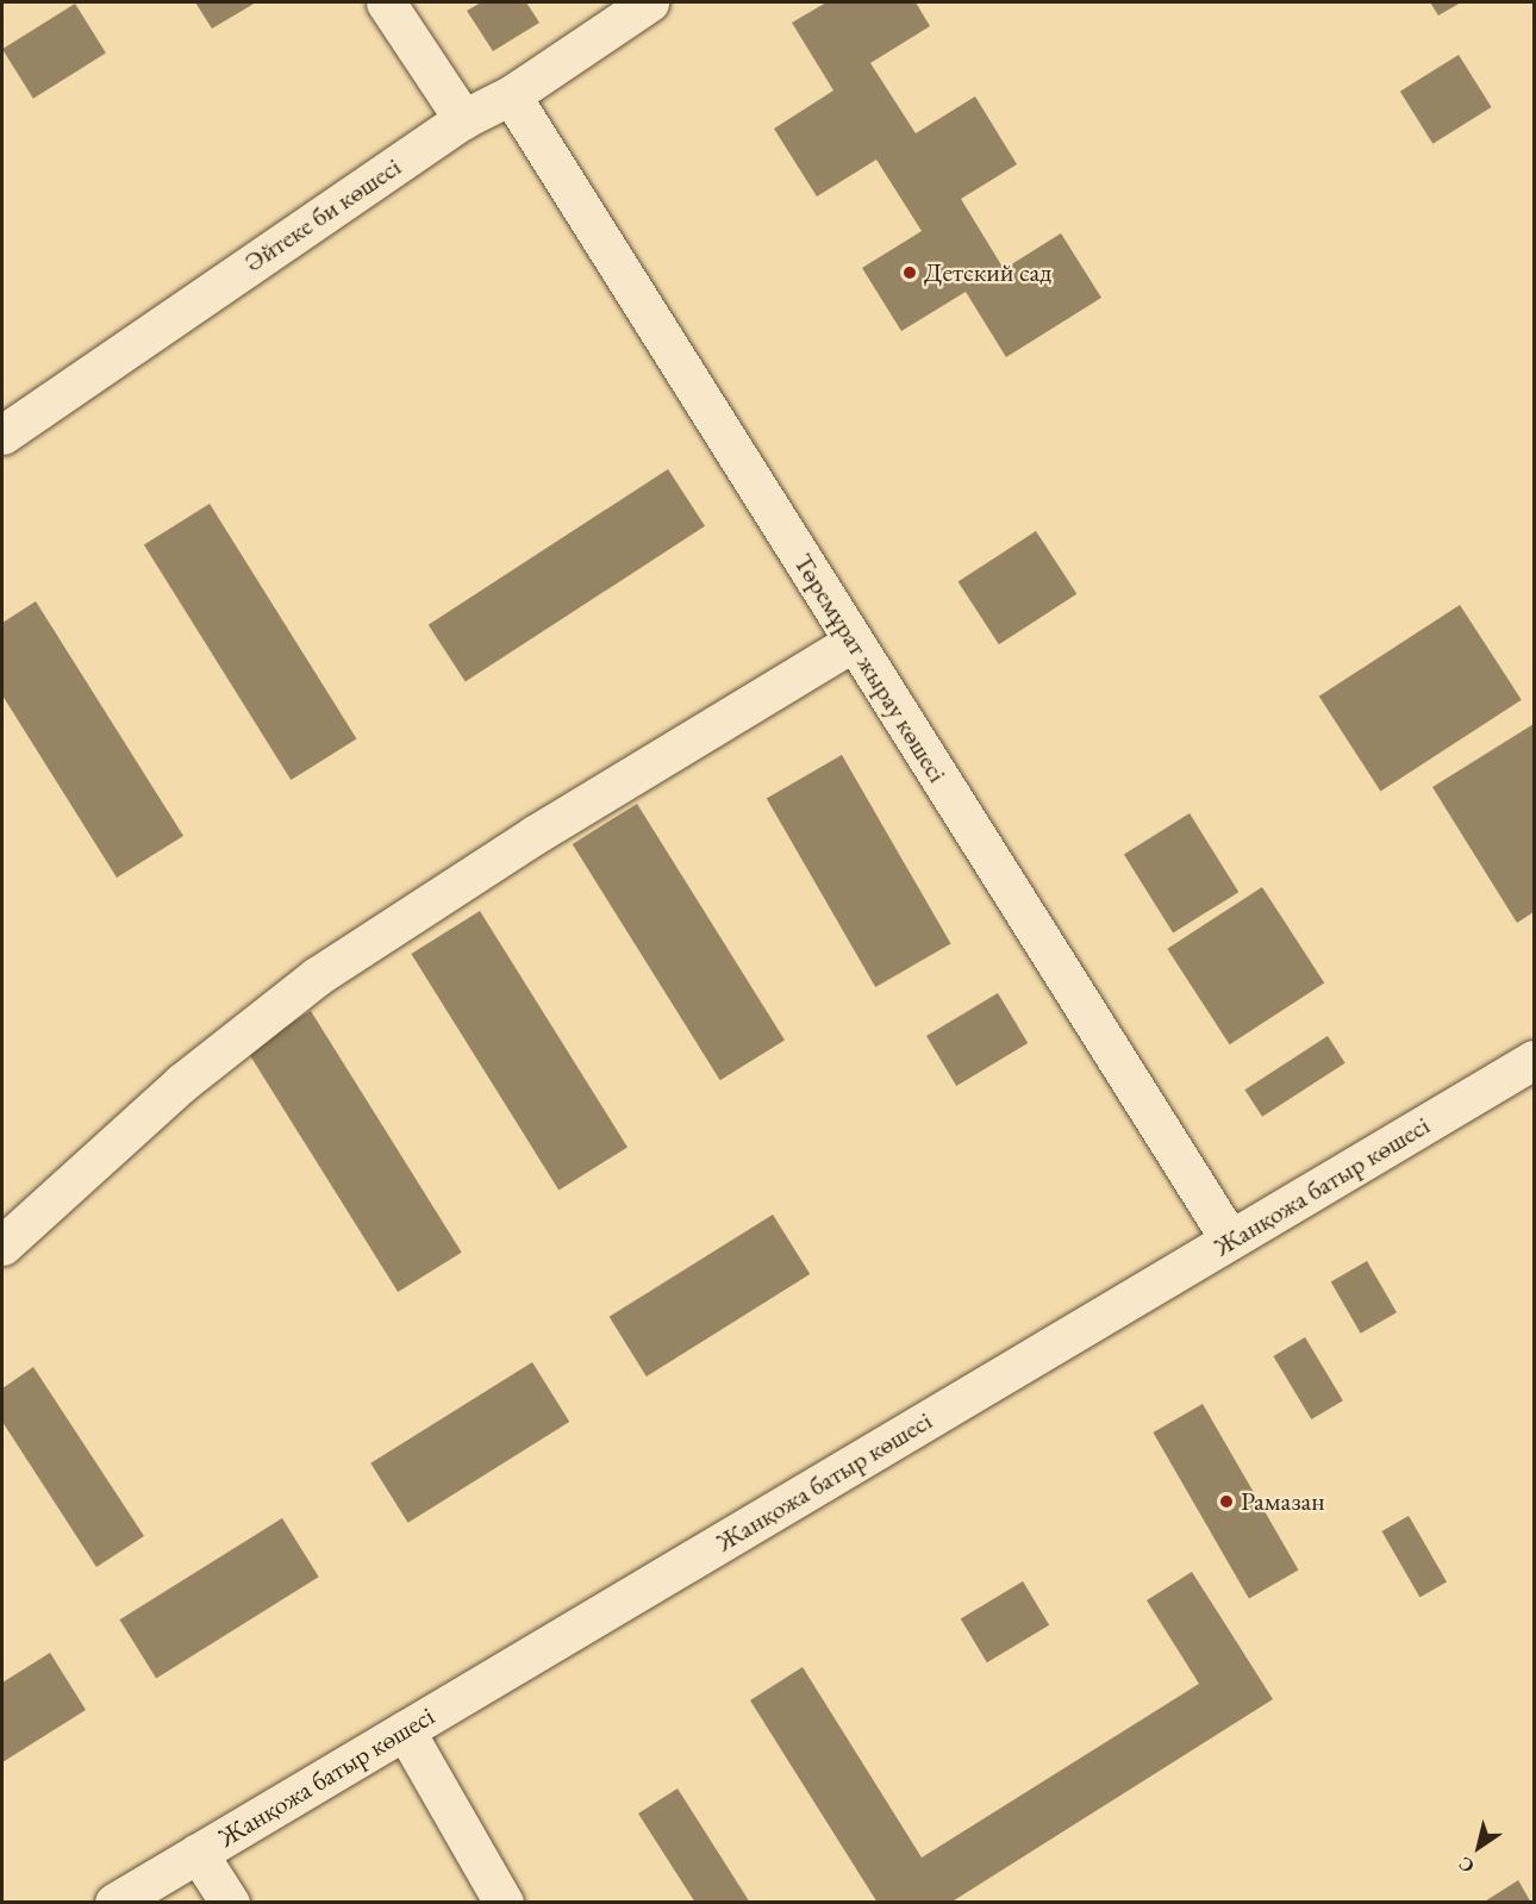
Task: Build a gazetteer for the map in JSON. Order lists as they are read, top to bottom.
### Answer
{
  "streets": {
    "street": ["Әйтеке би көшесі", "Төремұрат жырау көшесі", "Жанқожа батыр көшесі"]
  },
  "crossings": [
    ["Әйтеке би көшесі", "Төремұрат жырау көшесі"],
    ["Төремұрат жырау көшесі", "Жанқожа батыр көшесі"]
  ],
  "places": ["Детский сад", "Рамазан"],
  "north": "bottom left"
}
